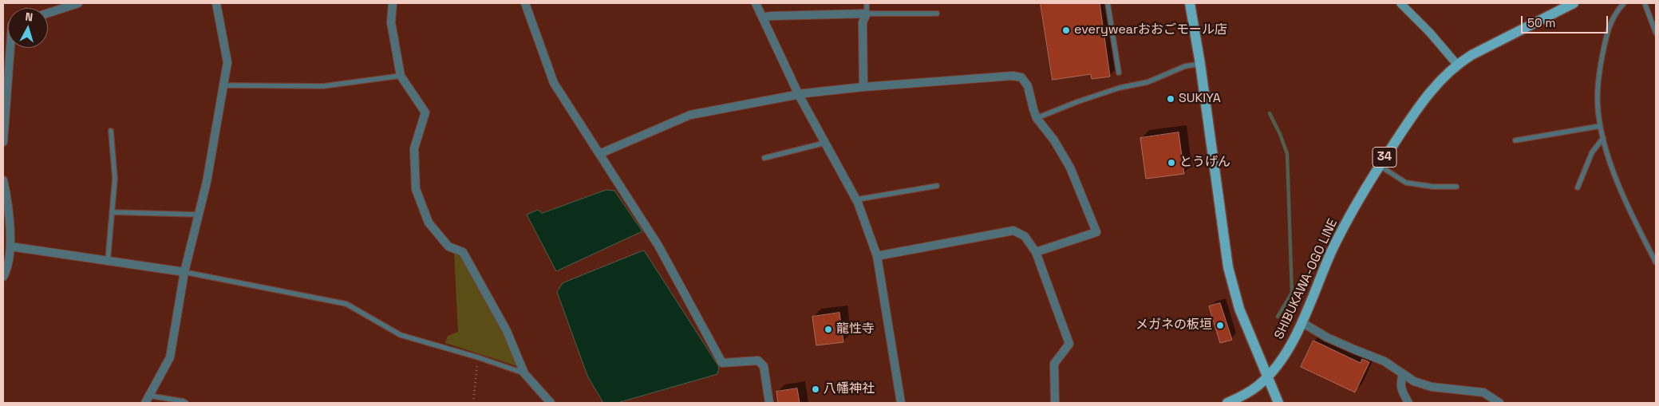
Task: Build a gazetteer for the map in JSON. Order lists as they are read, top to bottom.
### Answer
{
  "streets": {
    "main road": ["34", "SHIBUKAWA-OGO LINE"]
  },
  "places": [
    "everywearおおごモール店",
    "SUKIYA",
    "とうげん",
    "メガネの板垣",
    "龍性寺",
    "八幡神社"
  ],
  "scale_bar": "50 m",
  "north": "top"
}
